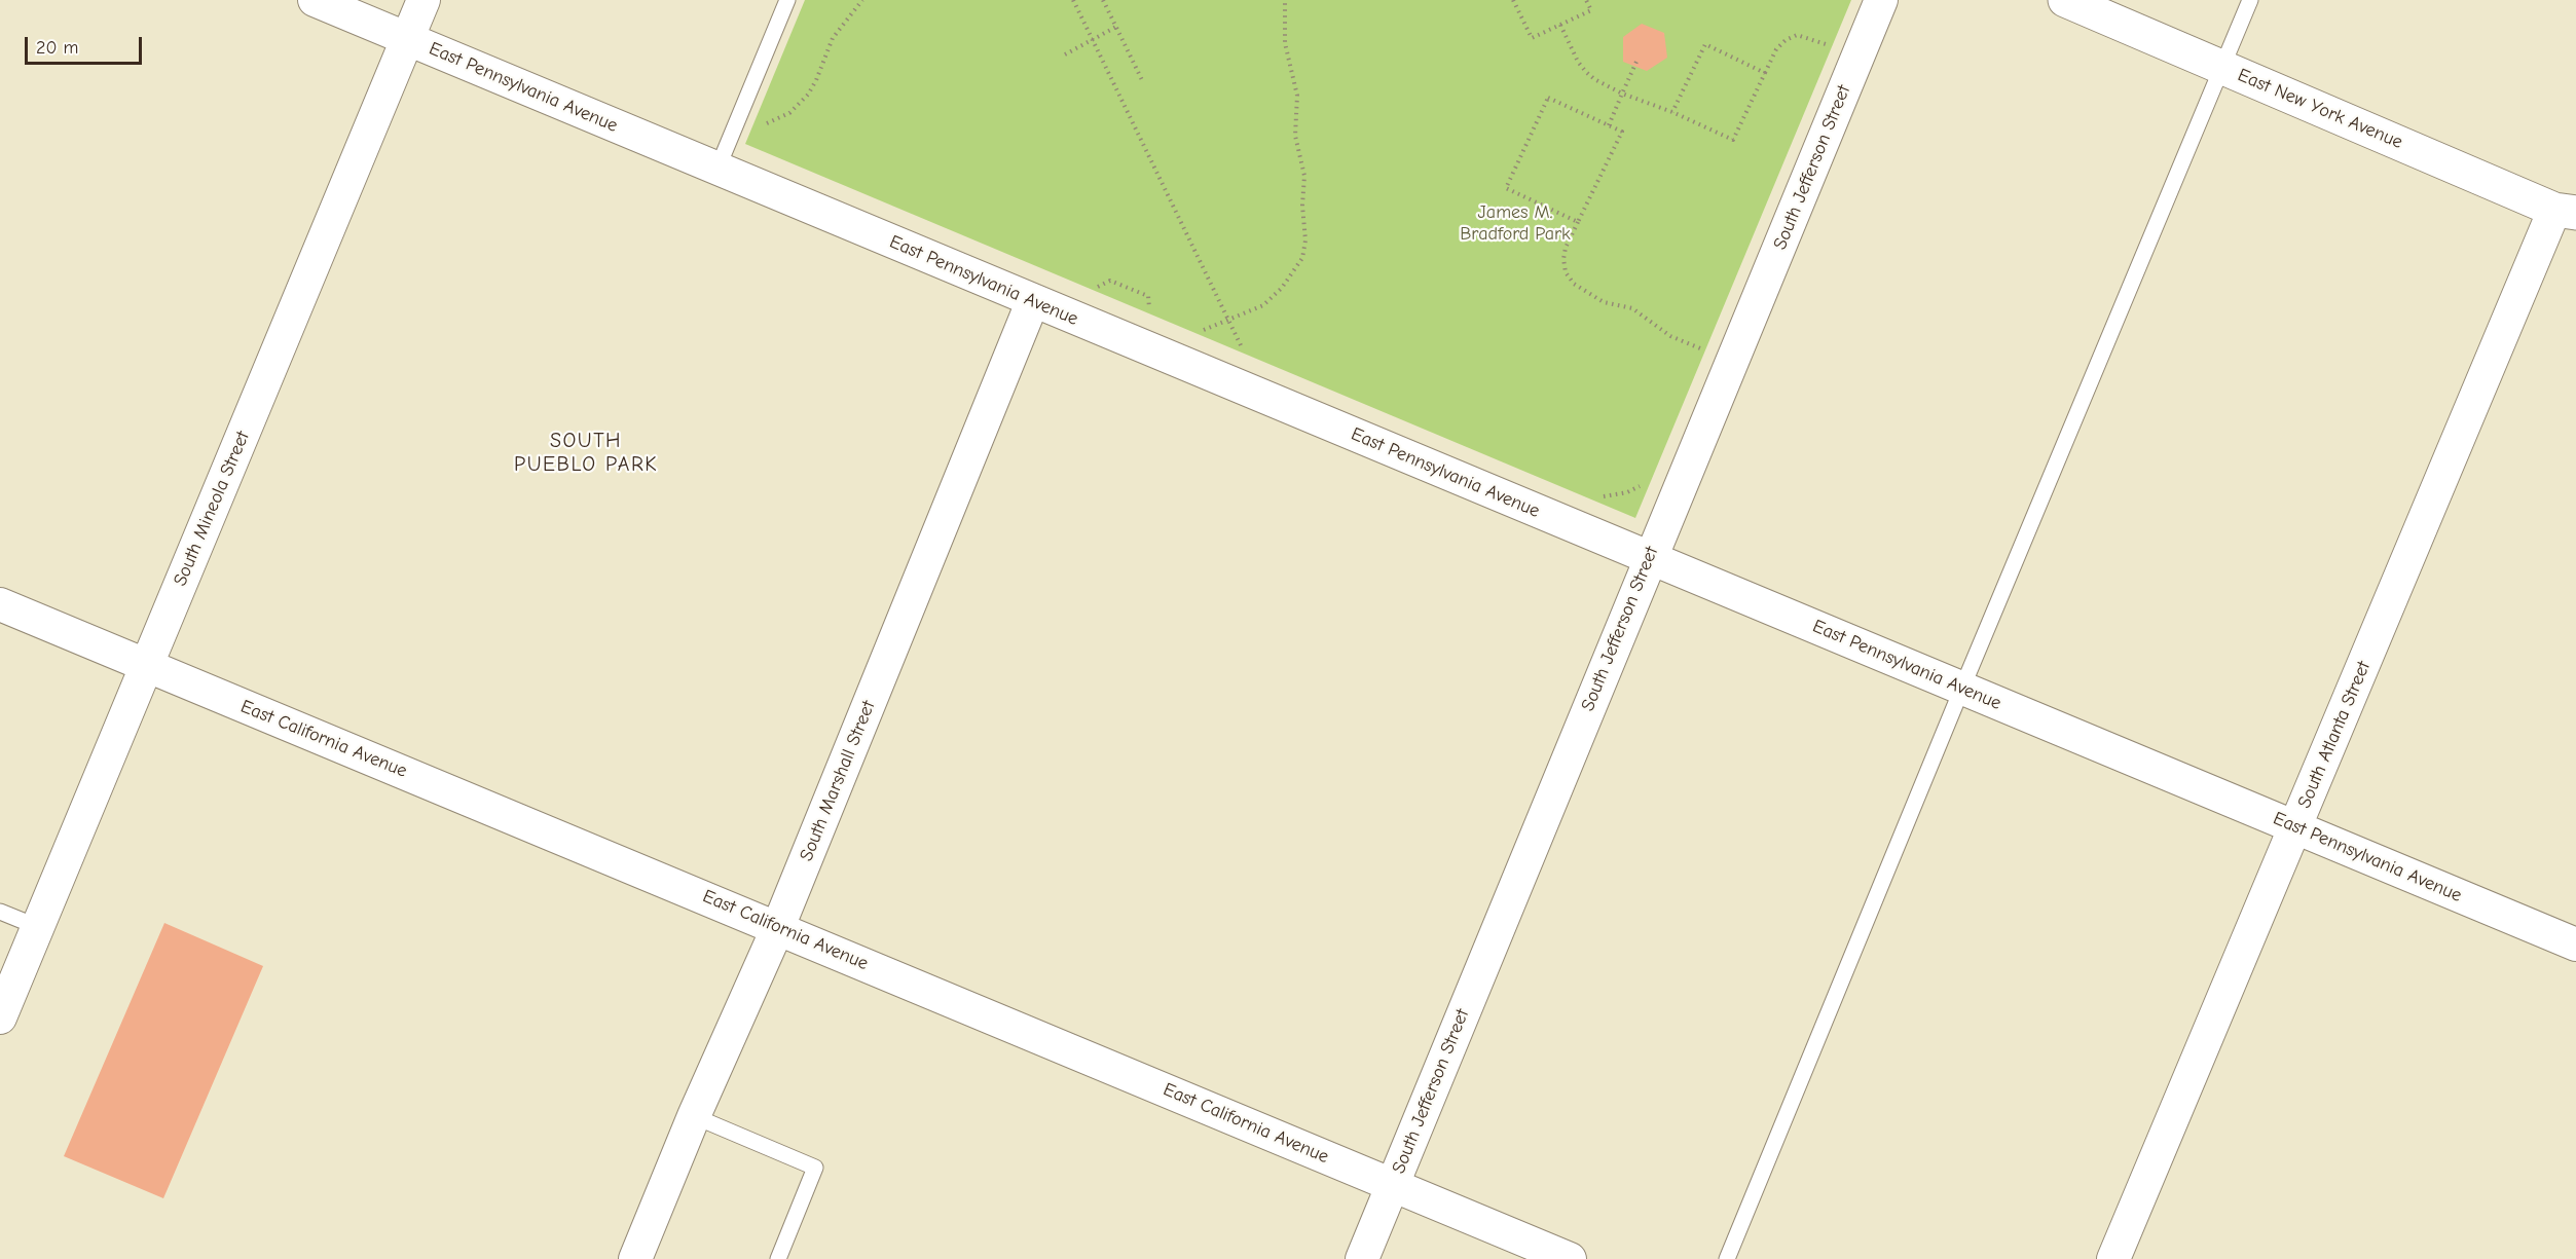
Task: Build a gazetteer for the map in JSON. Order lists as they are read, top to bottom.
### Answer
{
  "streets": {
    "street": [
      "East Pennsylvania Avenue",
      "East New York Avenue",
      "South Jefferson Street",
      "South Mineola Street",
      "South Atlanta Street",
      "East California Avenue",
      "South Marshall Street"
    ]
  },
  "crossings": [
    ["East Pennsylvania Avenue", "South Jefferson Street"],
    ["East Pennsylvania Avenue", "South Mineola Street"],
    ["East Pennsylvania Avenue", "South Atlanta Street"],
    ["East Pennsylvania Avenue", "South Marshall Street"],
    ["East New York Avenue", "South Atlanta Street"],
    ["South Jefferson Street", "East California Avenue"],
    ["South Mineola Street", "East California Avenue"],
    ["East California Avenue", "South Marshall Street"]
  ],
  "districts": ["SOUTH PUEBLO PARK"],
  "parks": ["James M. Bradford Park"],
  "scale_bar": "20 m"
}
